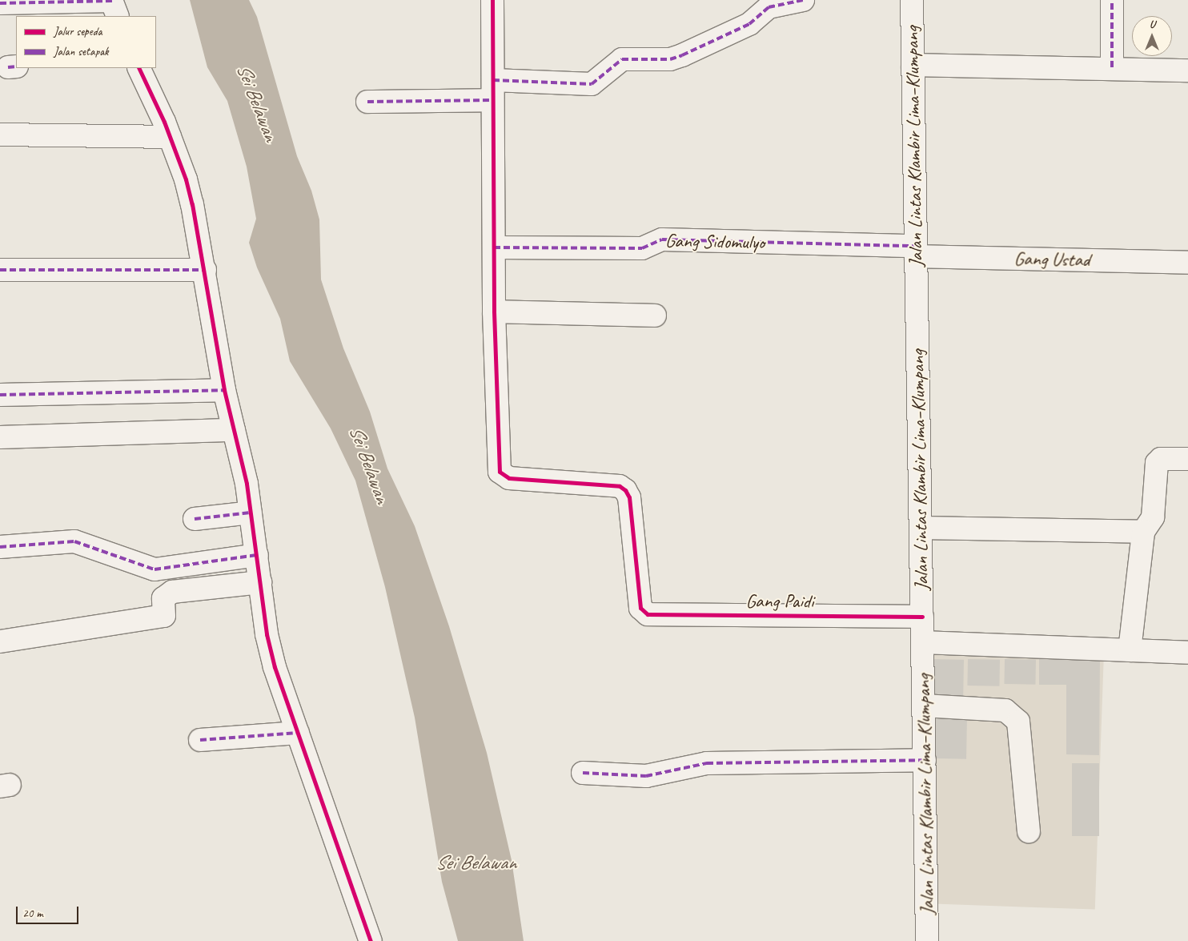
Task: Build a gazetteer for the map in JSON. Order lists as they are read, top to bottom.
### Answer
{
  "streets": {
    "street": [
      "Jalan Lintas Klambir Lima–Klumpang",
      "Gang Sidomulyo",
      "Gang Ustad",
      "Gang Paidi"
    ]
  },
  "crossings": [
    ["Jalan Lintas Klambir Lima–Klumpang", "Gang Sidomulyo"],
    ["Jalan Lintas Klambir Lima–Klumpang", "Gang Ustad"],
    ["Jalan Lintas Klambir Lima–Klumpang", "Gang Paidi"],
    ["Gang Sidomulyo", "Gang Ustad"]
  ],
  "water": ["Sei Belawan"],
  "legend": ["Jalur sepeda", "Jalan setapak"],
  "scale_bar": "20 m",
  "north": "top"
}
